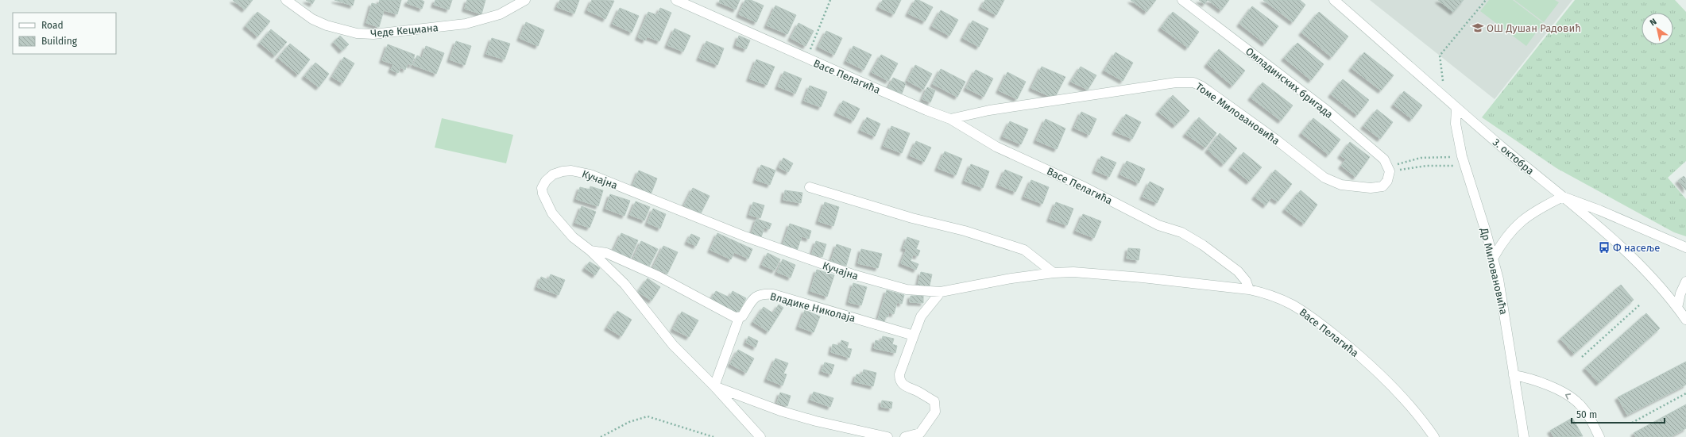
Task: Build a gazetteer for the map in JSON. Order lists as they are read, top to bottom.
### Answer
{
  "streets": {
    "street": [
      "Чеде Кецмана",
      "Васе Пелагића",
      "Омладинских бригада",
      "Томе Миловановића",
      "3. октобра",
      "Кучајна",
      "Др Миловановића",
      "Владике Николаја"
    ]
  },
  "crossings": [
    ["Васе Пелагића", "Томе Миловановића"],
    ["Васе Пелагића", "Кучајна"],
    ["Омладинских бригада", "Томе Миловановића"],
    ["3. октобра", "Др Миловановића"]
  ],
  "places": {
    "school or university": ["ОШ Душан Радовић"],
    "bus stop": ["Ф насеље"]
  },
  "legend": ["Road", "Building"],
  "scale_bar": "50 m",
  "north": "top left"
}
